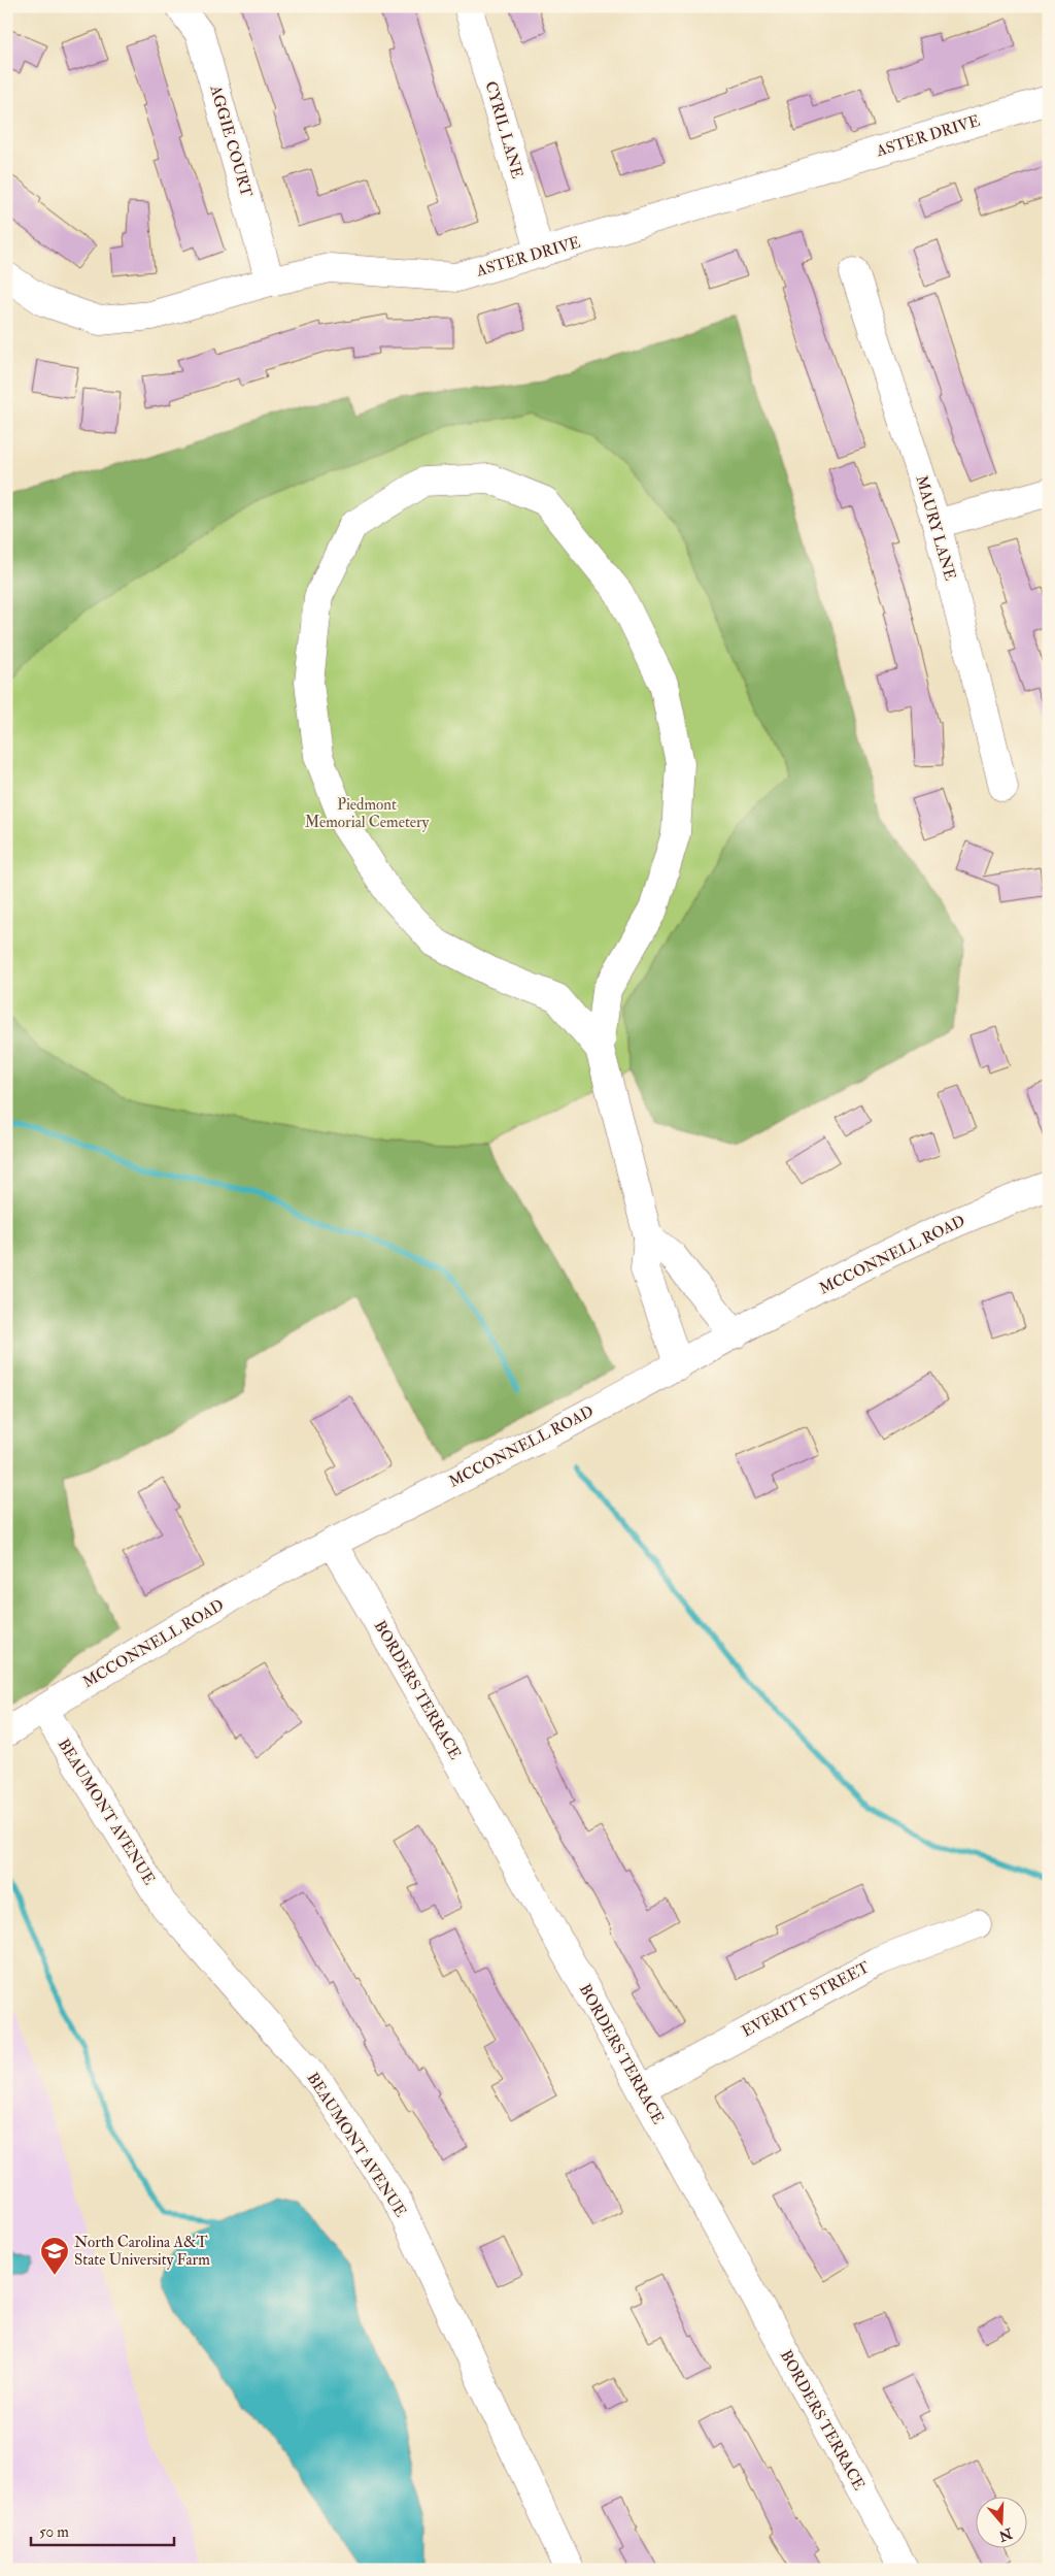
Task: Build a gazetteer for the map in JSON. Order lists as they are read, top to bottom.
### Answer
{
  "streets": {
    "street": [
      "CYRIL LANE",
      "ASTER DRIVE",
      "AGGIE COURT",
      "MAURY LANE",
      "MCCONNELL ROAD",
      "BORDERS TERRACE",
      "BEAUMONT AVENUE",
      "EVERITT STREET"
    ]
  },
  "crossings": [
    ["CYRIL LANE", "ASTER DRIVE"],
    ["ASTER DRIVE", "AGGIE COURT"],
    ["MCCONNELL ROAD", "BORDERS TERRACE"],
    ["MCCONNELL ROAD", "BEAUMONT AVENUE"],
    ["BORDERS TERRACE", "EVERITT STREET"]
  ],
  "parks": ["Piedmont Memorial Cemetery"],
  "places": {
    "school or university": ["North Carolina A&T State University Farm"]
  },
  "scale_bar": "50 m",
  "north": "bottom"
}
